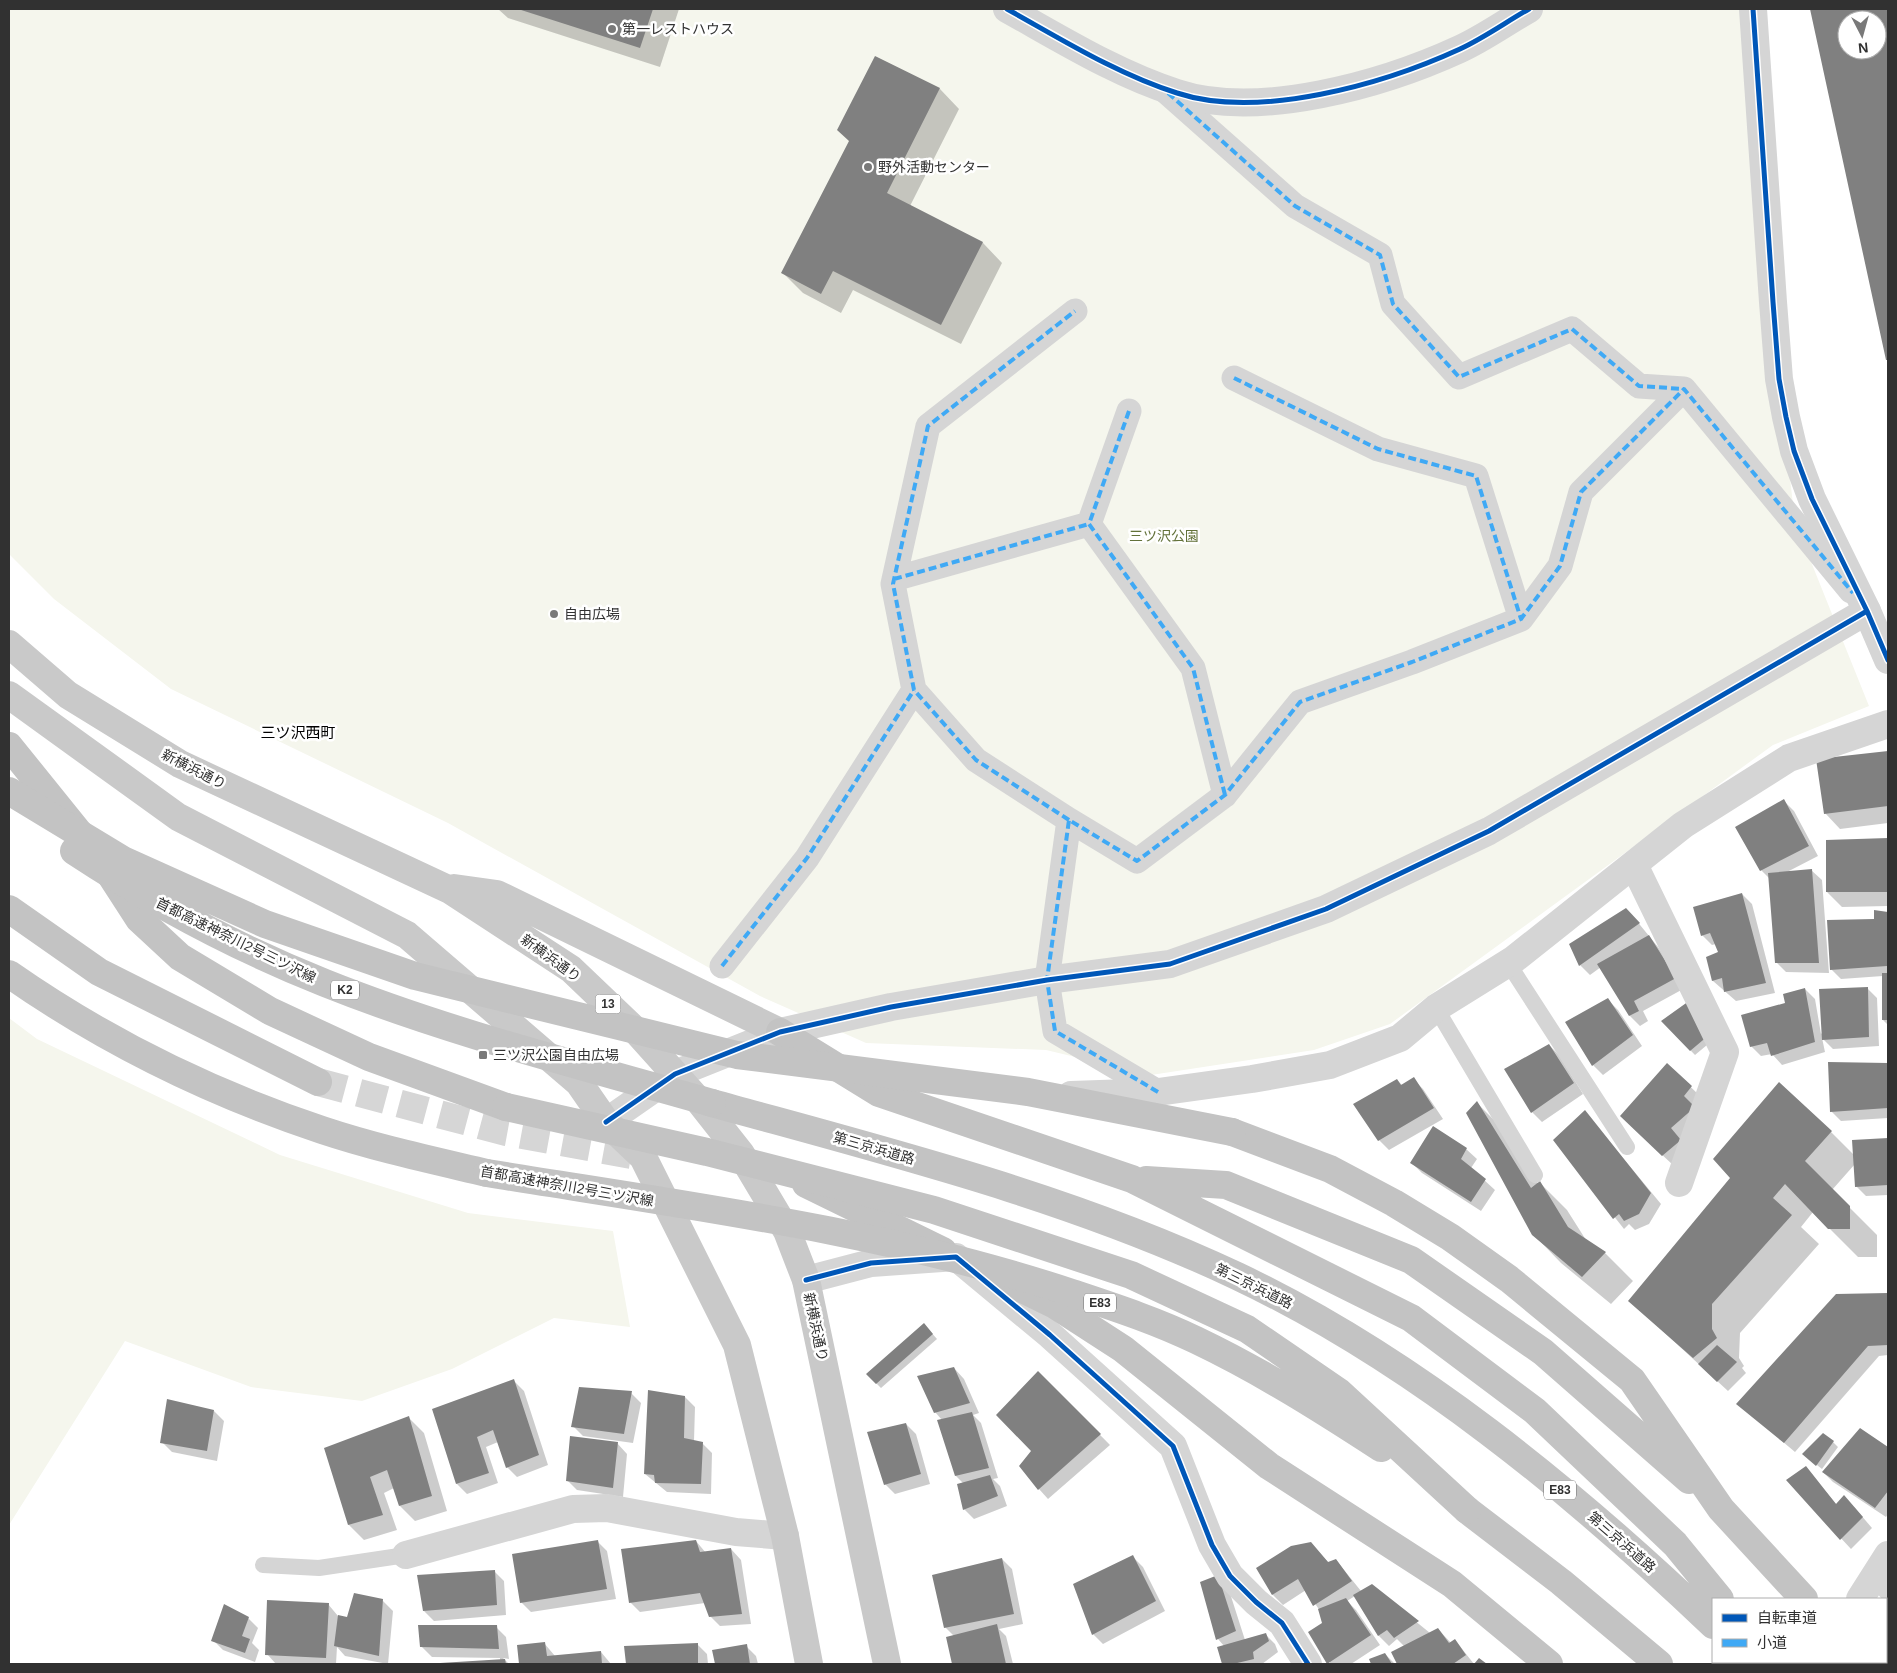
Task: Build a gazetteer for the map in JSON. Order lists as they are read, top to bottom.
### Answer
{
  "streets": {
    "highway": [
      "首都高速神奈川2号三ツ沢線",
      "K2",
      "第三京浜道路",
      "E83"
    ],
    "main road": ["新横浜通り", "13"]
  },
  "crossings": [
    ["首都高速神奈川2号三ツ沢線", "第三京浜道路"],
    ["首都高速神奈川2号三ツ沢線", "E83"]
  ],
  "districts": ["三ツ沢西町"],
  "parks": ["三ツ沢公園"],
  "places": {
    "other": ["第一レストハウス", "野外活動センター", "自由広場"],
    "transit": ["三ツ沢公園自由広場"]
  },
  "legend": ["自転車道", "小道"],
  "north": "bottom"
}
